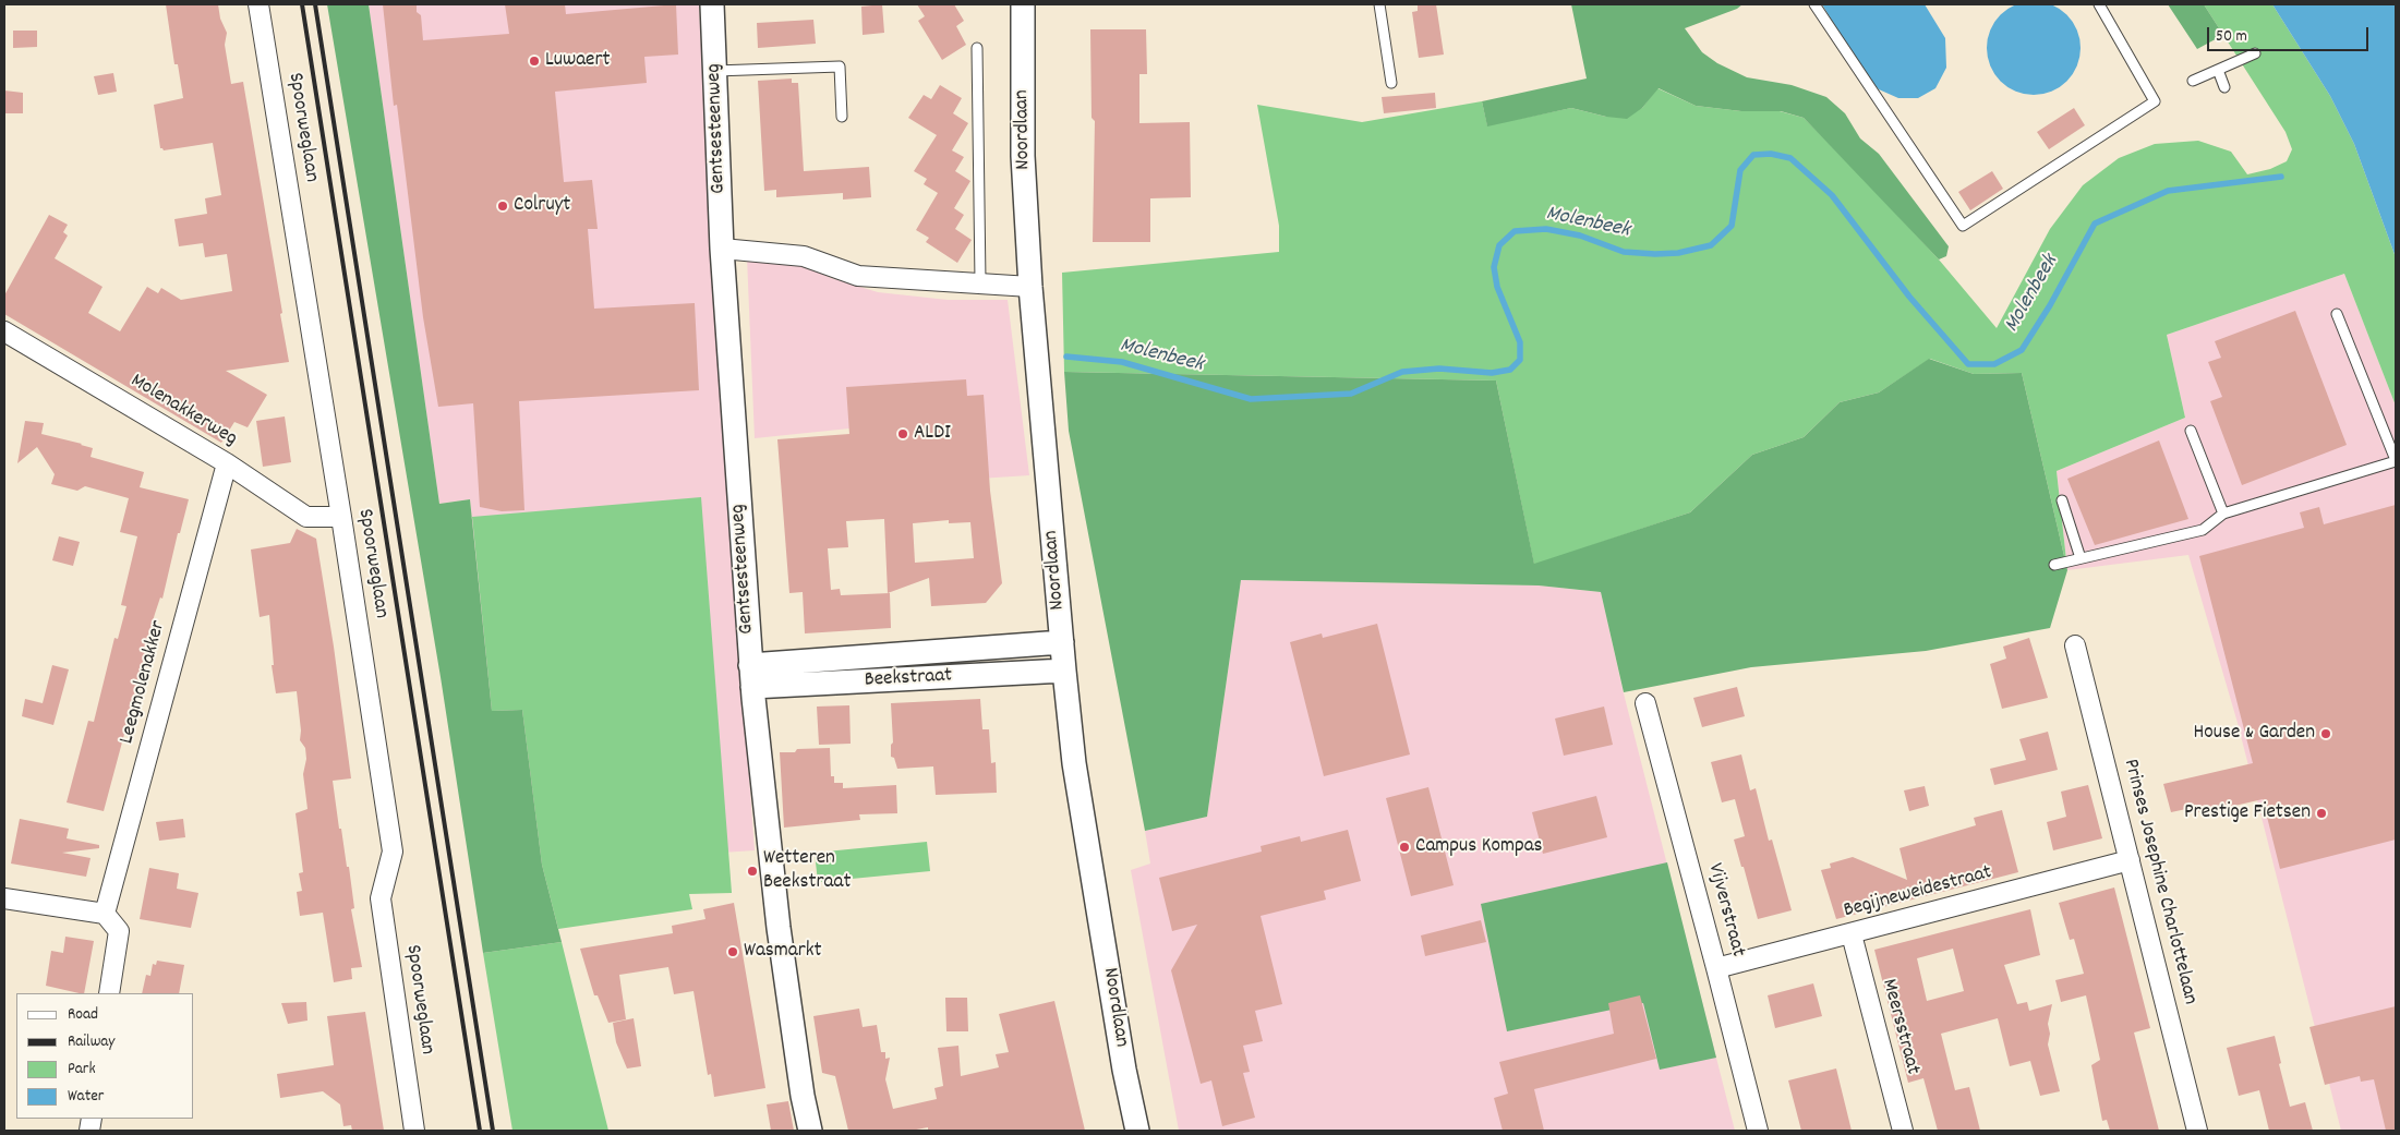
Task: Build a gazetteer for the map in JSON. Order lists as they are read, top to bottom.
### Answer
{
  "streets": {
    "street": [
      "Spoorweglaan",
      "Gentsesteenweg",
      "Noordlaan",
      "Molenakkerweg",
      "Beekstraat",
      "Leegmolenakker",
      "Prinses Josephine Charlottelaan",
      "Begijneweidestraat",
      "Vijverstraat",
      "Meersstraat"
    ]
  },
  "crossings": [
    ["Spoorweglaan", "Molenakkerweg"],
    ["Gentsesteenweg", "Beekstraat"],
    ["Noordlaan", "Beekstraat"],
    ["Molenakkerweg", "Leegmolenakker"],
    ["Prinses Josephine Charlottelaan", "Begijneweidestraat"],
    ["Begijneweidestraat", "Vijverstraat"],
    ["Begijneweidestraat", "Meersstraat"]
  ],
  "water": ["Molenbeek"],
  "places": [
    "Luwaert",
    "Colruyt",
    "ALDI",
    "House & Garden",
    "Prestige Fietsen",
    "Campus Kompas",
    "Wetteren Beekstraat",
    "Wasmarkt"
  ],
  "legend": [
    "Road",
    "Railway",
    "Park",
    "Water"
  ],
  "scale_bar": "50 m"
}
